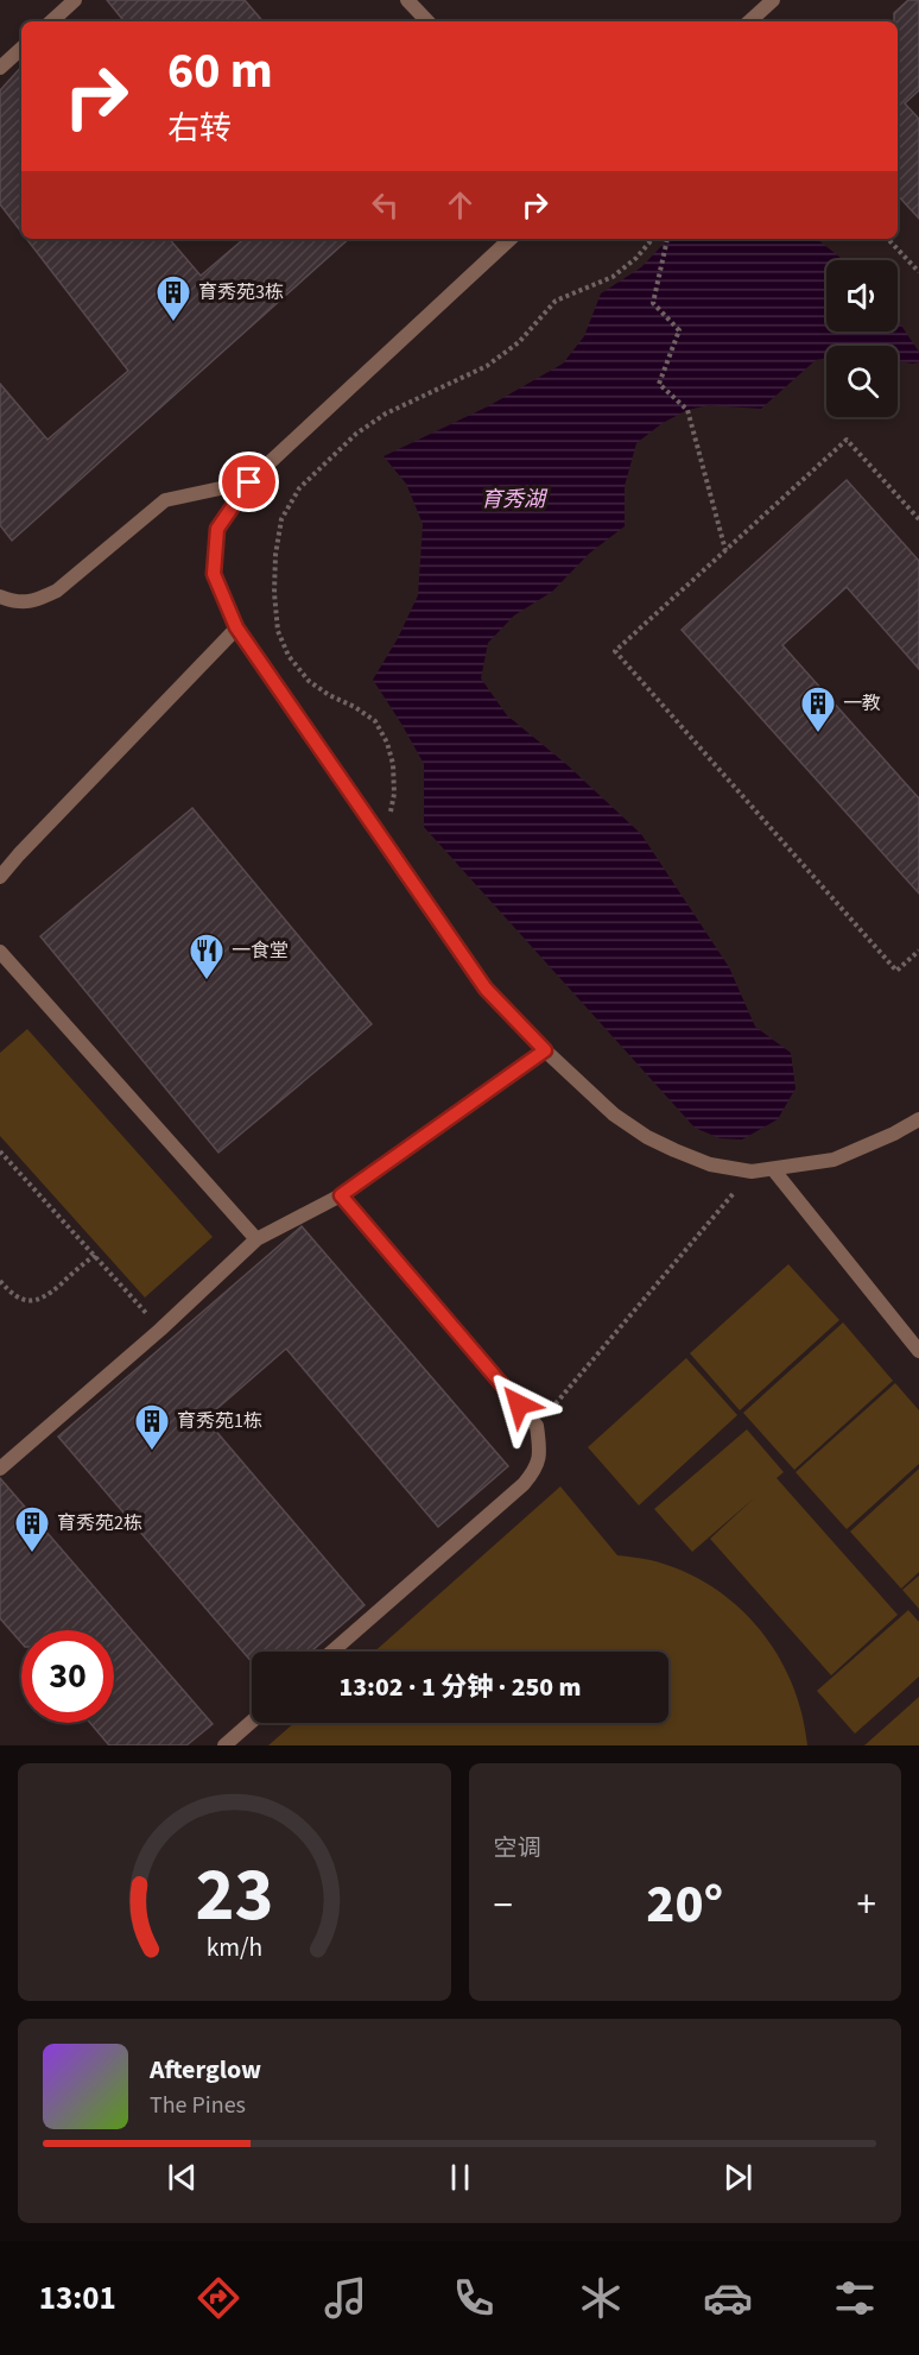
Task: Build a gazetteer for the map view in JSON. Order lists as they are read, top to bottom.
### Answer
{
  "water": ["育秀湖"],
  "places": {
    "building": [
      "育秀苑3栋",
      "一教",
      "育秀苑1栋",
      "育秀苑2栋"
    ],
    "restaurant": ["一食堂"]
  },
  "page": {
    "turn": ["60 m", "右转"],
    "limit": "30",
    "trip": "13:02 · 1 分钟 · 250 m",
    "tile": "空调",
    "heat": ["−", "20°", "+"],
    "song": ["Afterglow", "The Pines"],
    "tabs": "13:01",
    "gauge": ["23", "km/h"]
  }
}
